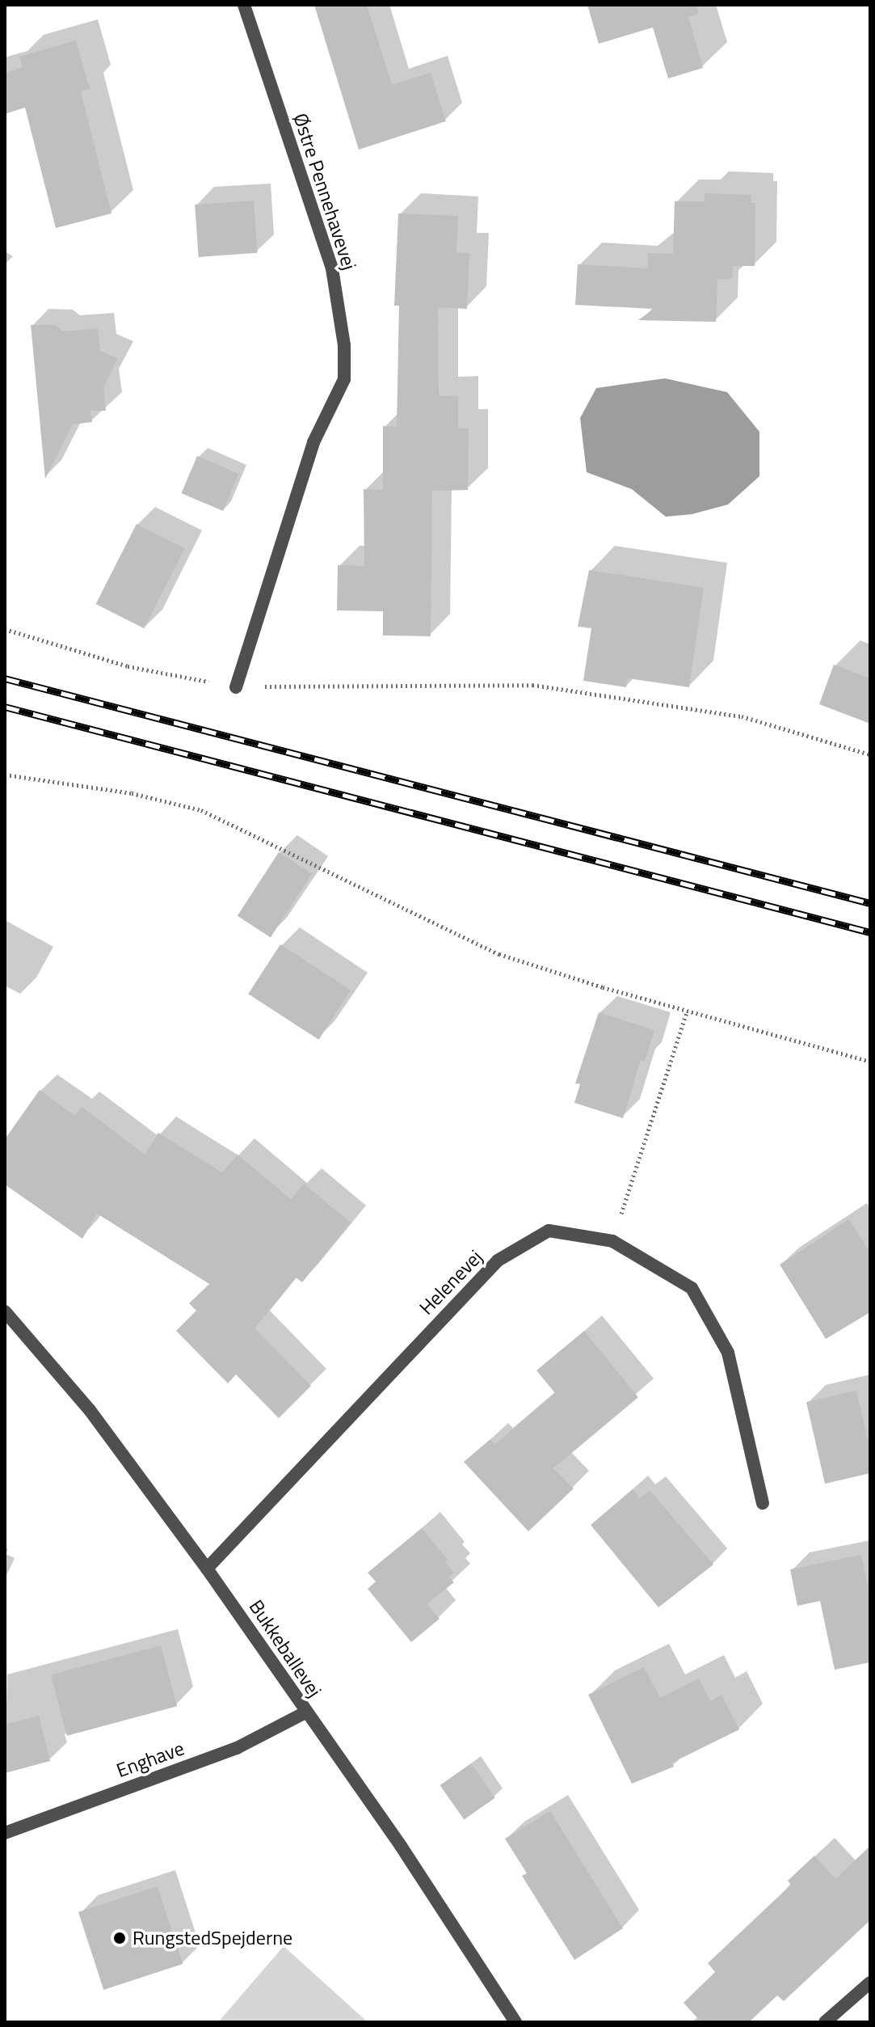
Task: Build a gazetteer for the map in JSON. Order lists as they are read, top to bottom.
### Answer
{
  "streets": {
    "street": [
      "Østre Pennehavevej",
      "Helenevej",
      "Bukkeballevej",
      "Enghave"
    ]
  },
  "crossings": [
    ["Helenevej", "Bukkeballevej"],
    ["Bukkeballevej", "Enghave"]
  ],
  "places": ["RungstedSpejderne"]
}
